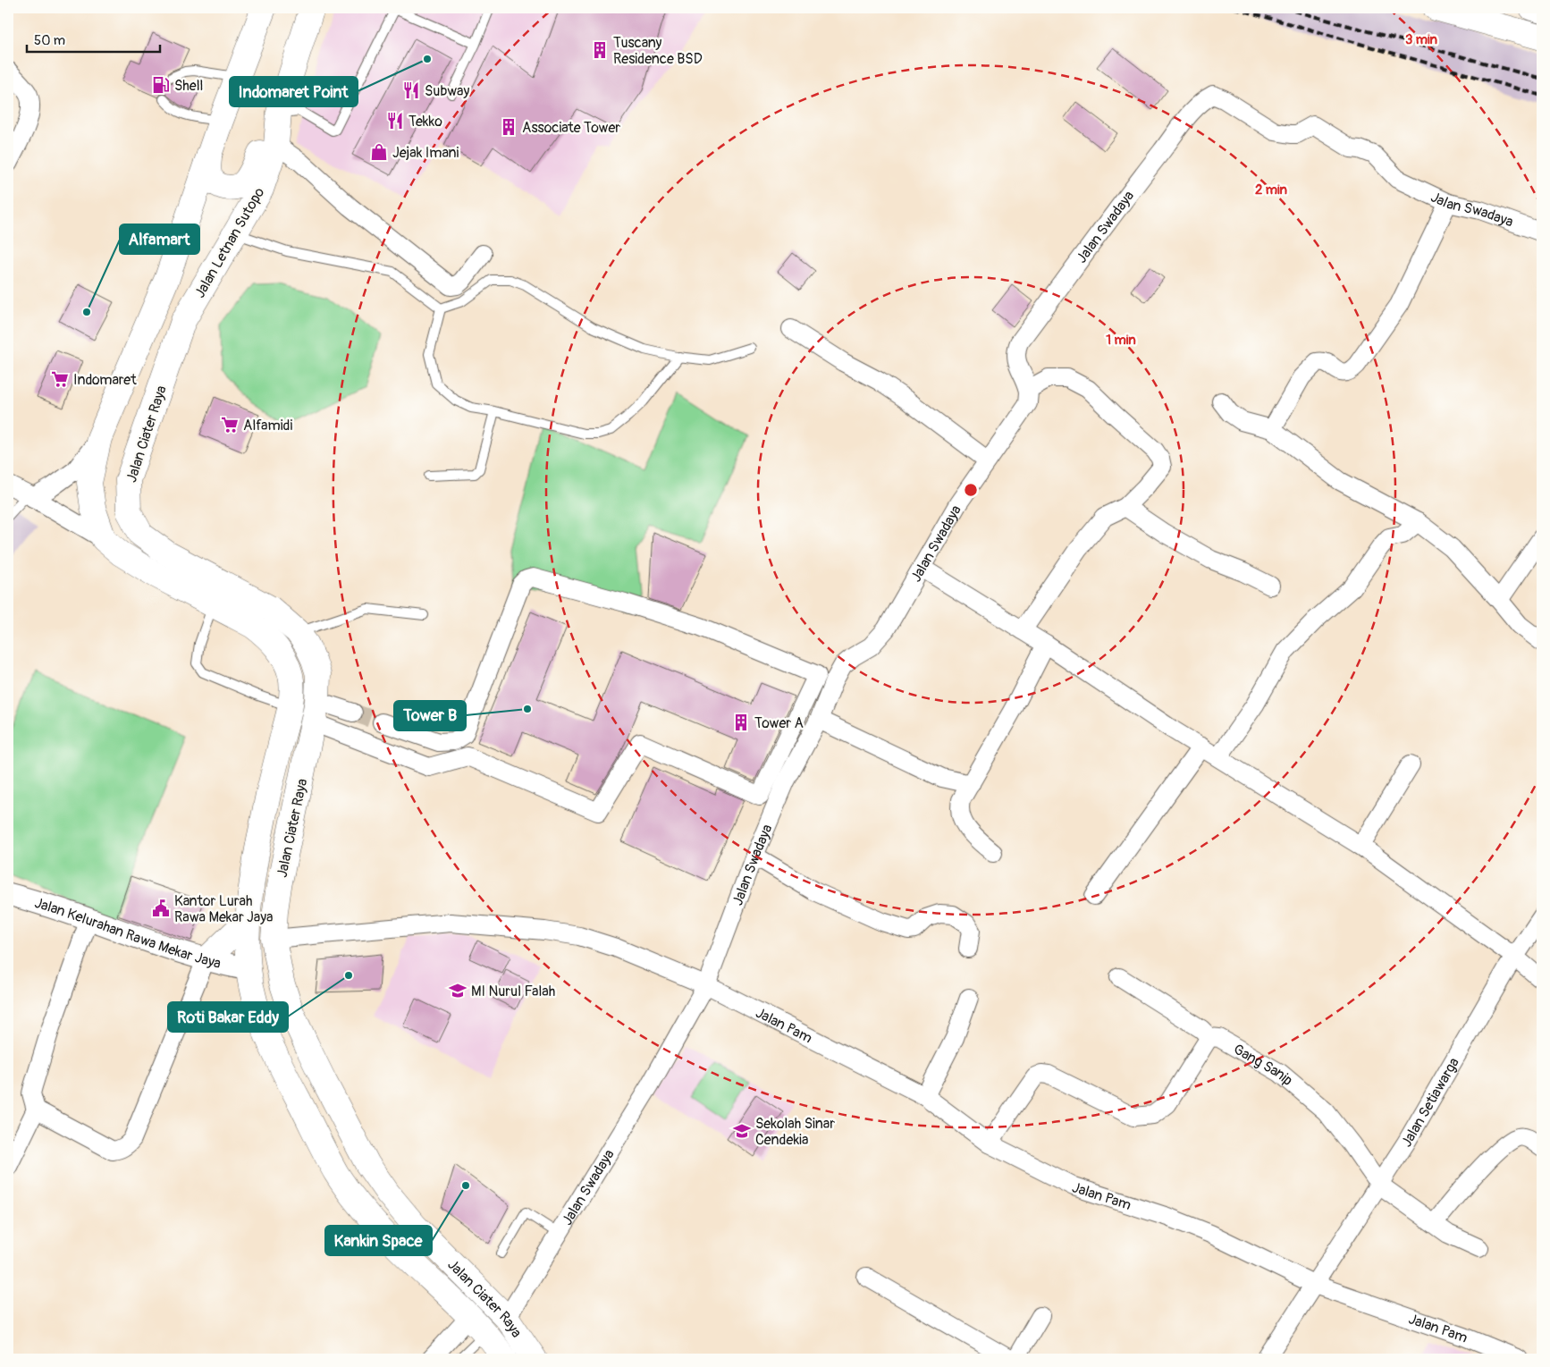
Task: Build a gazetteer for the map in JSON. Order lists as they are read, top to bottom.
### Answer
{
  "streets": {
    "main road": ["Jalan Letnan Sutopo", "Jalan Ciater Raya"],
    "street": [
      "Jalan Swadaya",
      "Jalan Kelurahan Rawa Mekar Jaya",
      "Jalan Pam",
      "Gang Sanip",
      "Jalan Setiawarga"
    ]
  },
  "crossings": [
    ["Jalan Swadaya", "Jalan Ciater Raya"],
    ["Jalan Swadaya", "Jalan Pam"],
    ["Jalan Letnan Sutopo", "Jalan Ciater Raya"],
    ["Jalan Ciater Raya", "Jalan Kelurahan Rawa Mekar Jaya"],
    ["Jalan Ciater Raya", "Jalan Pam"],
    ["Jalan Pam", "Jalan Setiawarga"],
    ["Gang Sanip", "Jalan Setiawarga"]
  ],
  "places": {
    "building": ["Tuscany Residence BSD", "Associate Tower", "Tower A"],
    "other": [
      "Indomaret Point",
      "Alfamart",
      "Tower B",
      "Roti Bakar Eddy",
      "Kankin Space"
    ],
    "fuel station": ["Shell"],
    "restaurant": ["Subway", "Tekko"],
    "shop": ["Jejak Imani"],
    "supermarket": ["Indomaret", "Alfamidi"],
    "public building": ["Kantor Lurah Rawa Mekar Jaya"],
    "school or university": ["MI Nurul Falah", "Sekolah Sinar Cendekia"]
  },
  "scale_bar": "50 m",
  "rings": ["3 min", "2 min", "1 min"]
}
